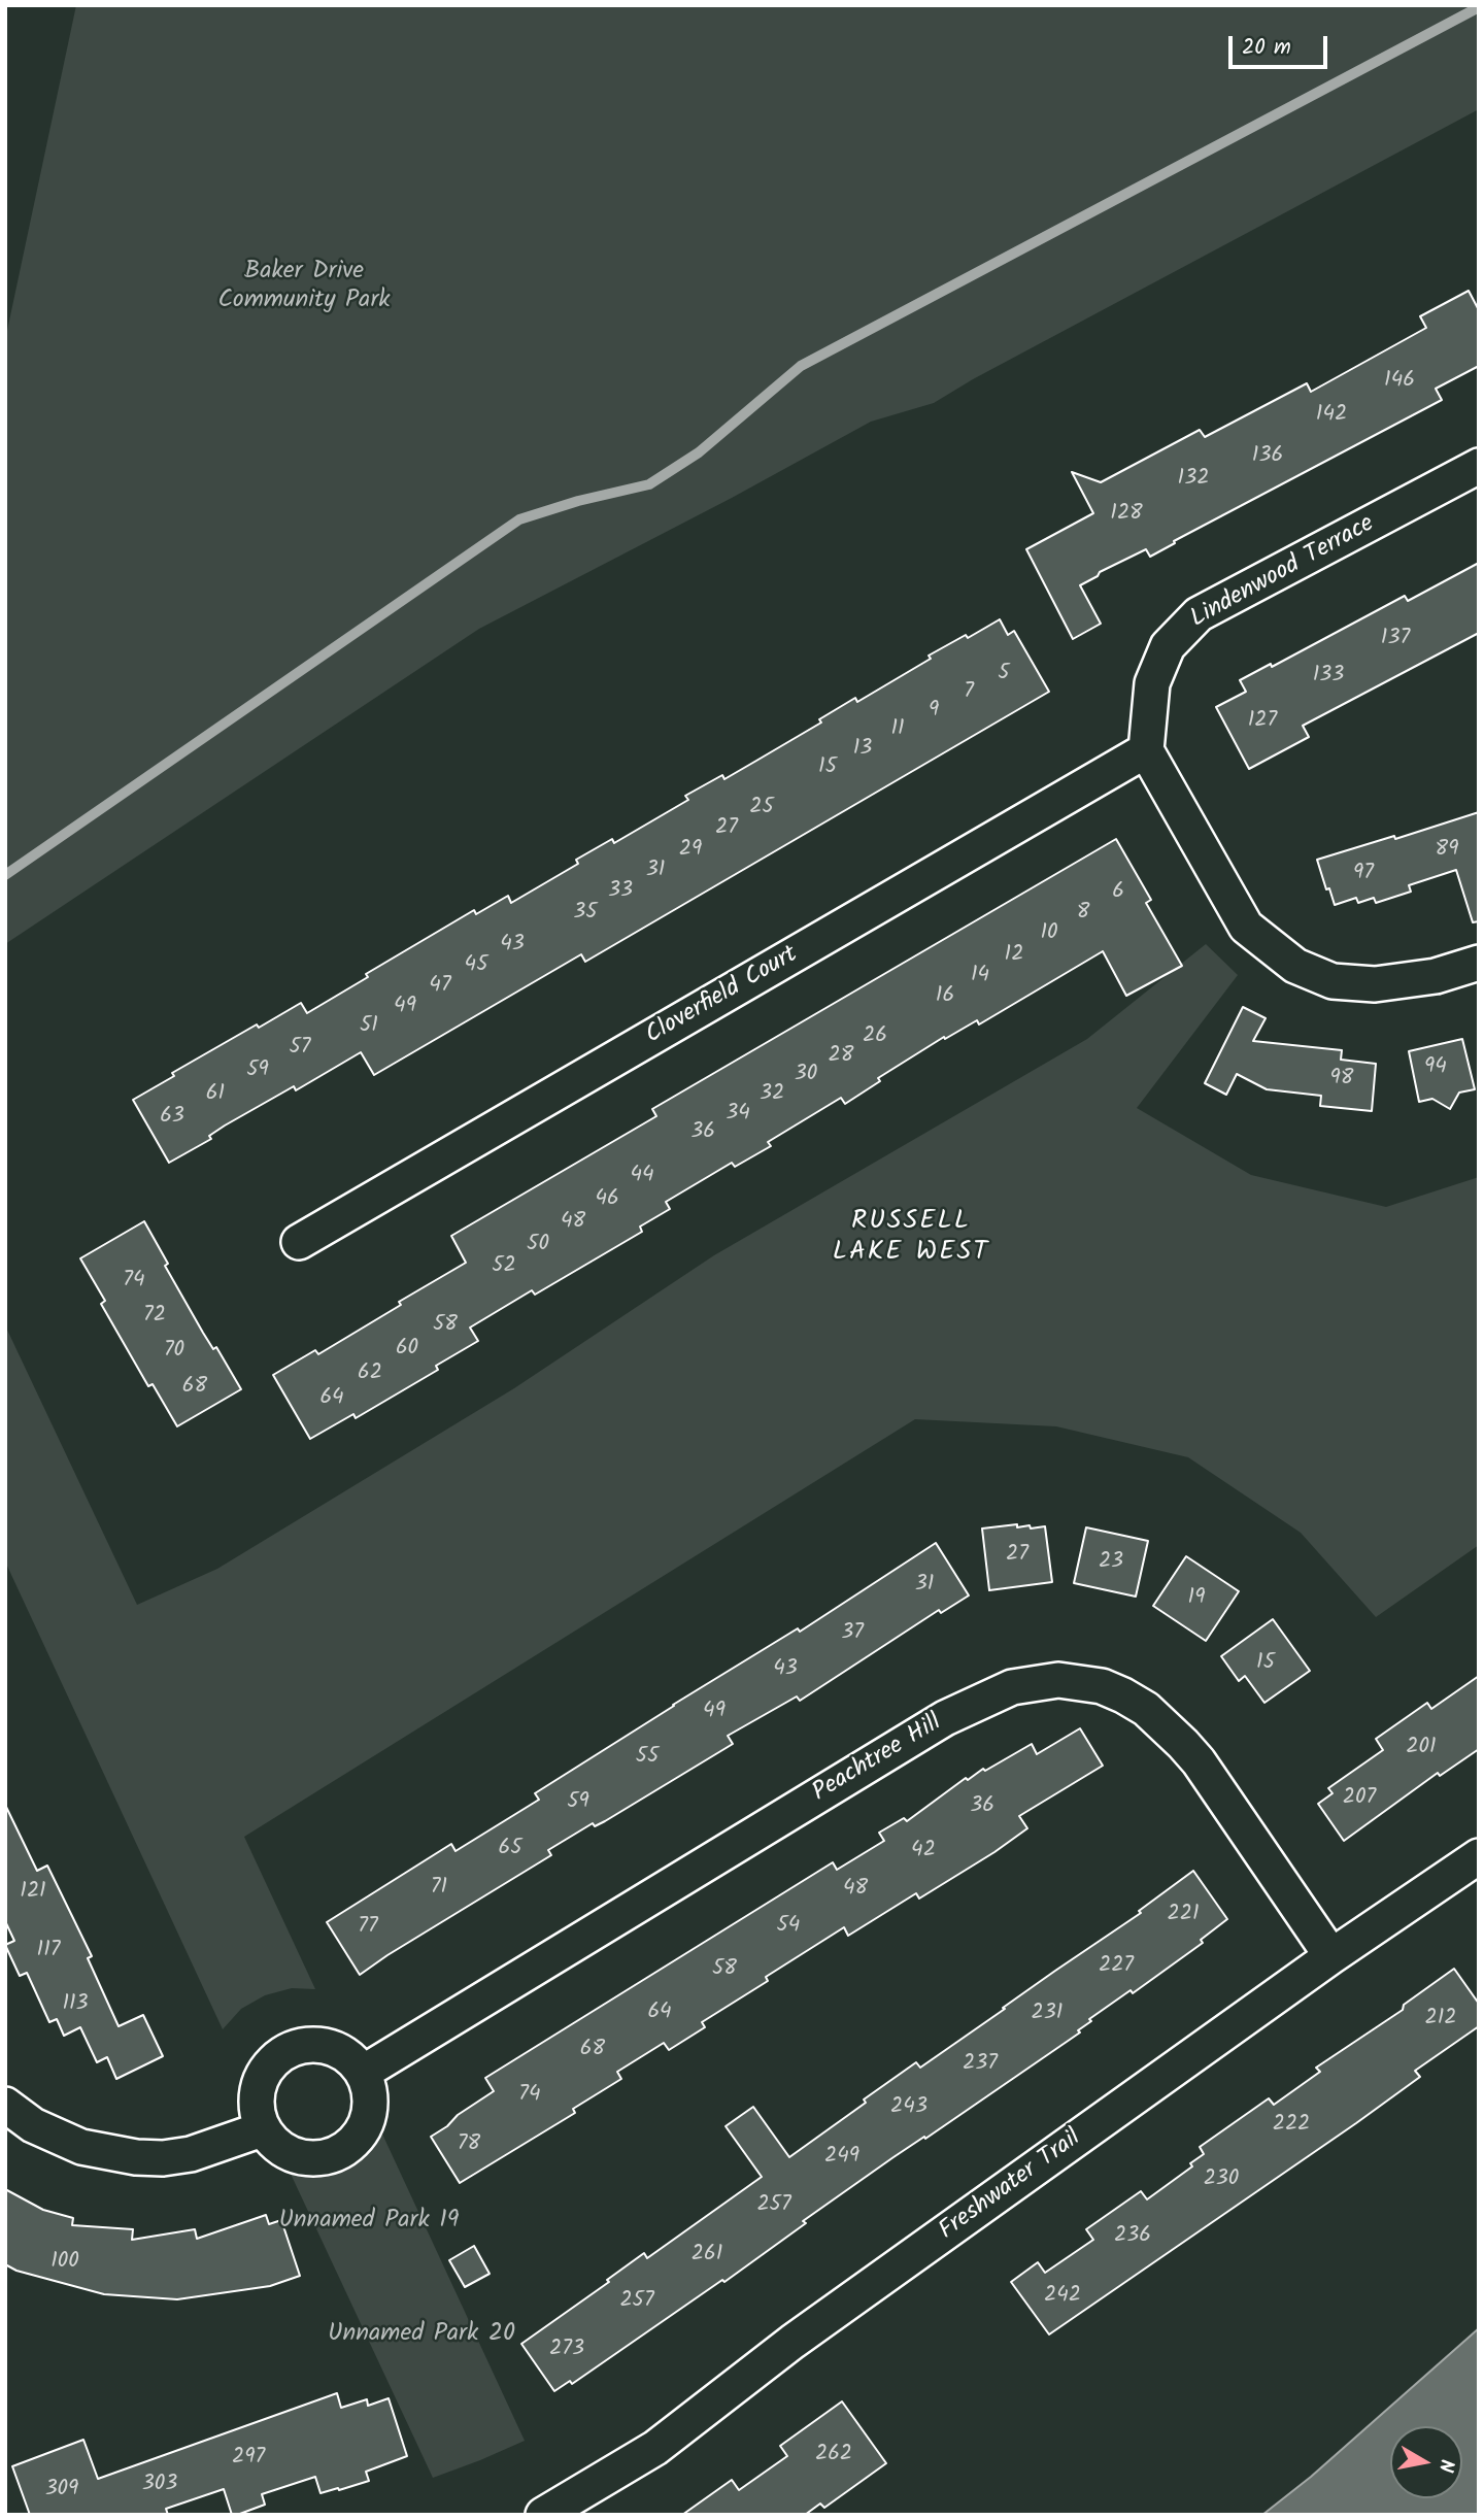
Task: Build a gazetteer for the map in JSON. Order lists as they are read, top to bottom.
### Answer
{
  "streets": {
    "street": [
      "Lindenwood Terrace",
      "Cloverfield Court",
      "Peachtree Hill",
      "Freshwater Trail"
    ]
  },
  "crossings": [
    ["Lindenwood Terrace", "Cloverfield Court"],
    ["Peachtree Hill", "Freshwater Trail"]
  ],
  "districts": ["RUSSELL LAKE WEST"],
  "parks": ["Baker Drive Community Park", "Unnamed Park 19", "Unnamed Park 20"],
  "house_numbers": [
    "146",
    "142",
    "136",
    "132",
    "128",
    "137",
    "5",
    "133",
    "7",
    "9",
    "127",
    "11",
    "13",
    "15",
    "25",
    "27",
    "29",
    "89",
    "31",
    "97",
    "33",
    "6",
    "35",
    "8",
    "10",
    "43",
    "12",
    "45",
    "14",
    "47",
    "16",
    "49",
    "51",
    "26",
    "57",
    "28",
    "94",
    "59",
    "30",
    "98",
    "61",
    "32",
    "34",
    "63",
    "36",
    "44",
    "46",
    "48",
    "50",
    "52",
    "74",
    "72",
    "58",
    "60",
    "70",
    "62",
    "68",
    "64",
    "27",
    "23",
    "31",
    "19",
    "37",
    "15",
    "43",
    "49",
    "201",
    "55",
    "207",
    "59",
    "36",
    "65",
    "42",
    "71",
    "48",
    "121",
    "221",
    "54",
    "77",
    "117",
    "227",
    "58",
    "113",
    "64",
    "231",
    "212",
    "68",
    "237",
    "74",
    "243",
    "222",
    "78",
    "249",
    "230",
    "257",
    "236",
    "261",
    "100",
    "242",
    "257",
    "273",
    "262",
    "297",
    "303",
    "309"
  ],
  "scale_bar": "20 m",
  "north": "right"
}
